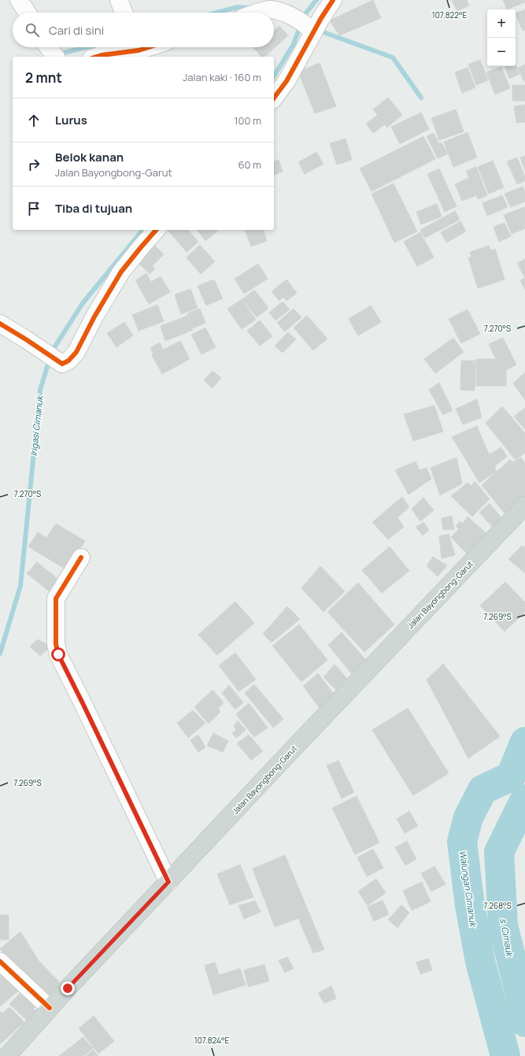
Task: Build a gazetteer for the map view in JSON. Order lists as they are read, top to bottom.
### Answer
{
  "streets": {
    "main road": ["Jalan Bayongbong-Garut"]
  },
  "water": ["Irigasi Cimanuk", "Walungan Cimanuk", "s. Cimauk"],
  "page": {
    "map_buttons": ["+", "−"],
    "search": "Cari di sini",
    "heading": ["2 mnt", "Jalan kaki · 160 m"],
    "list": [
      ["Lurus", "100 m"],
      ["Belok kanan", "Jalan Bayongbong-Garut", "60 m"],
      "Tiba di tujuan"
    ]
  },
  "coordinates": [
    "107.822°E",
    "7.270°S",
    "7.269°S",
    "7.268°S",
    "107.824°E"
  ]
}
